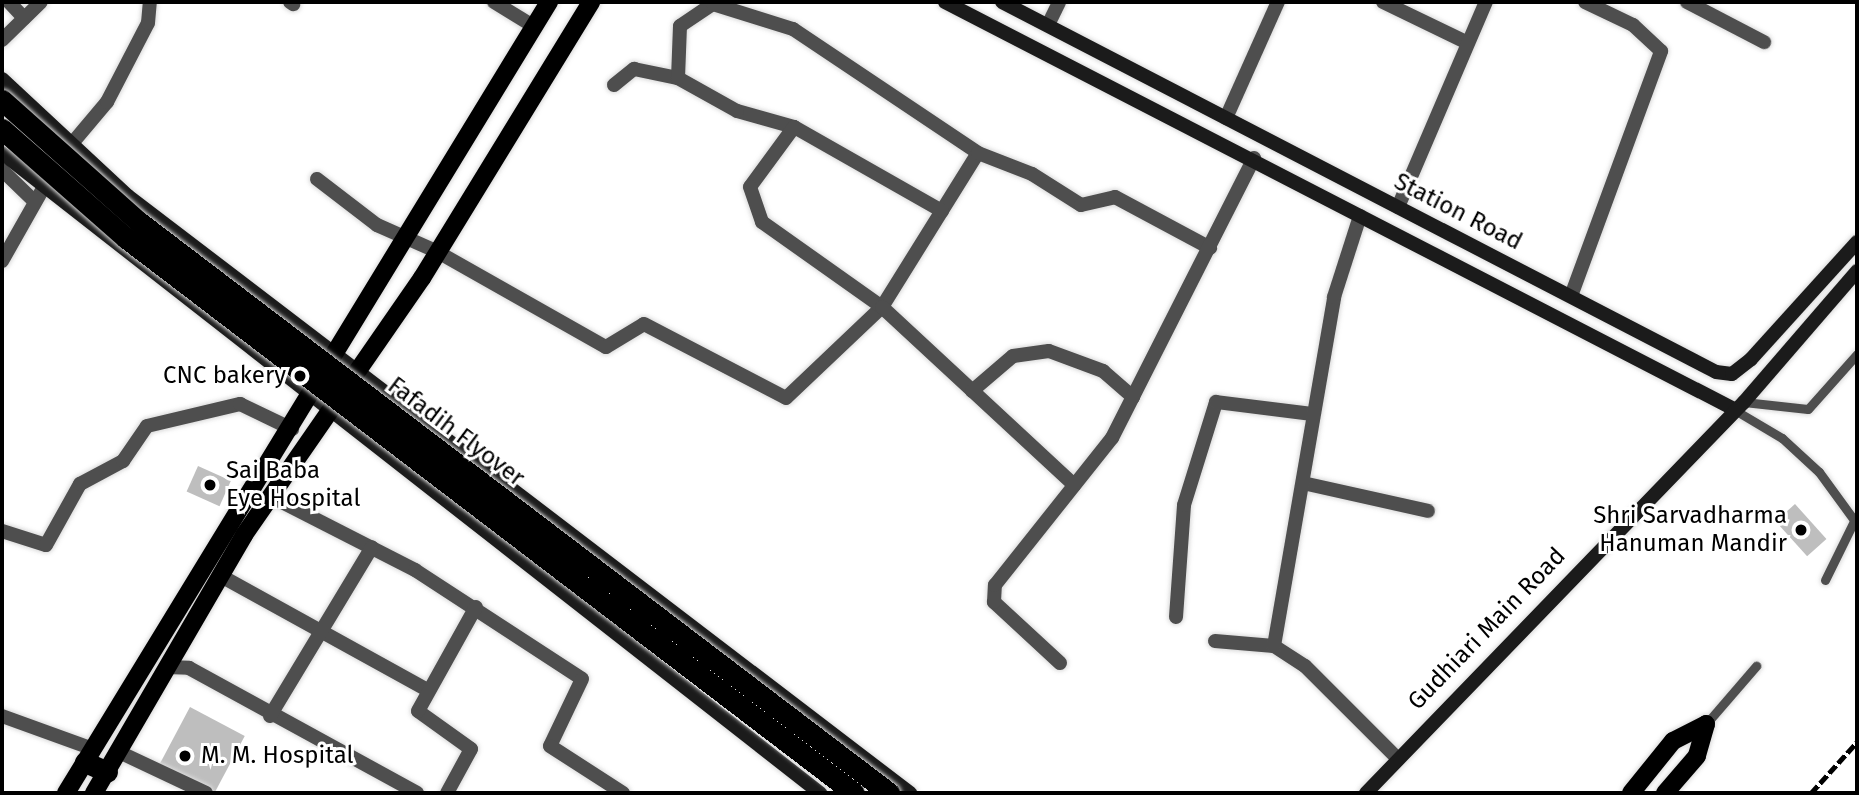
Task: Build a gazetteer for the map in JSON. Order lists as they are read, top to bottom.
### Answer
{
  "streets": {
    "highway": ["Fafadih Flyover"],
    "street": ["Station Road", "Gudhiari Main Road"]
  },
  "crossings": [
    ["Station Road", "Gudhiari Main Road"]
  ],
  "places": [
    "CNC bakery",
    "Sai Baba Eye Hospital",
    "Shri Sarvadharma Hanuman Mandir",
    "M. M. Hospital"
  ]
}
